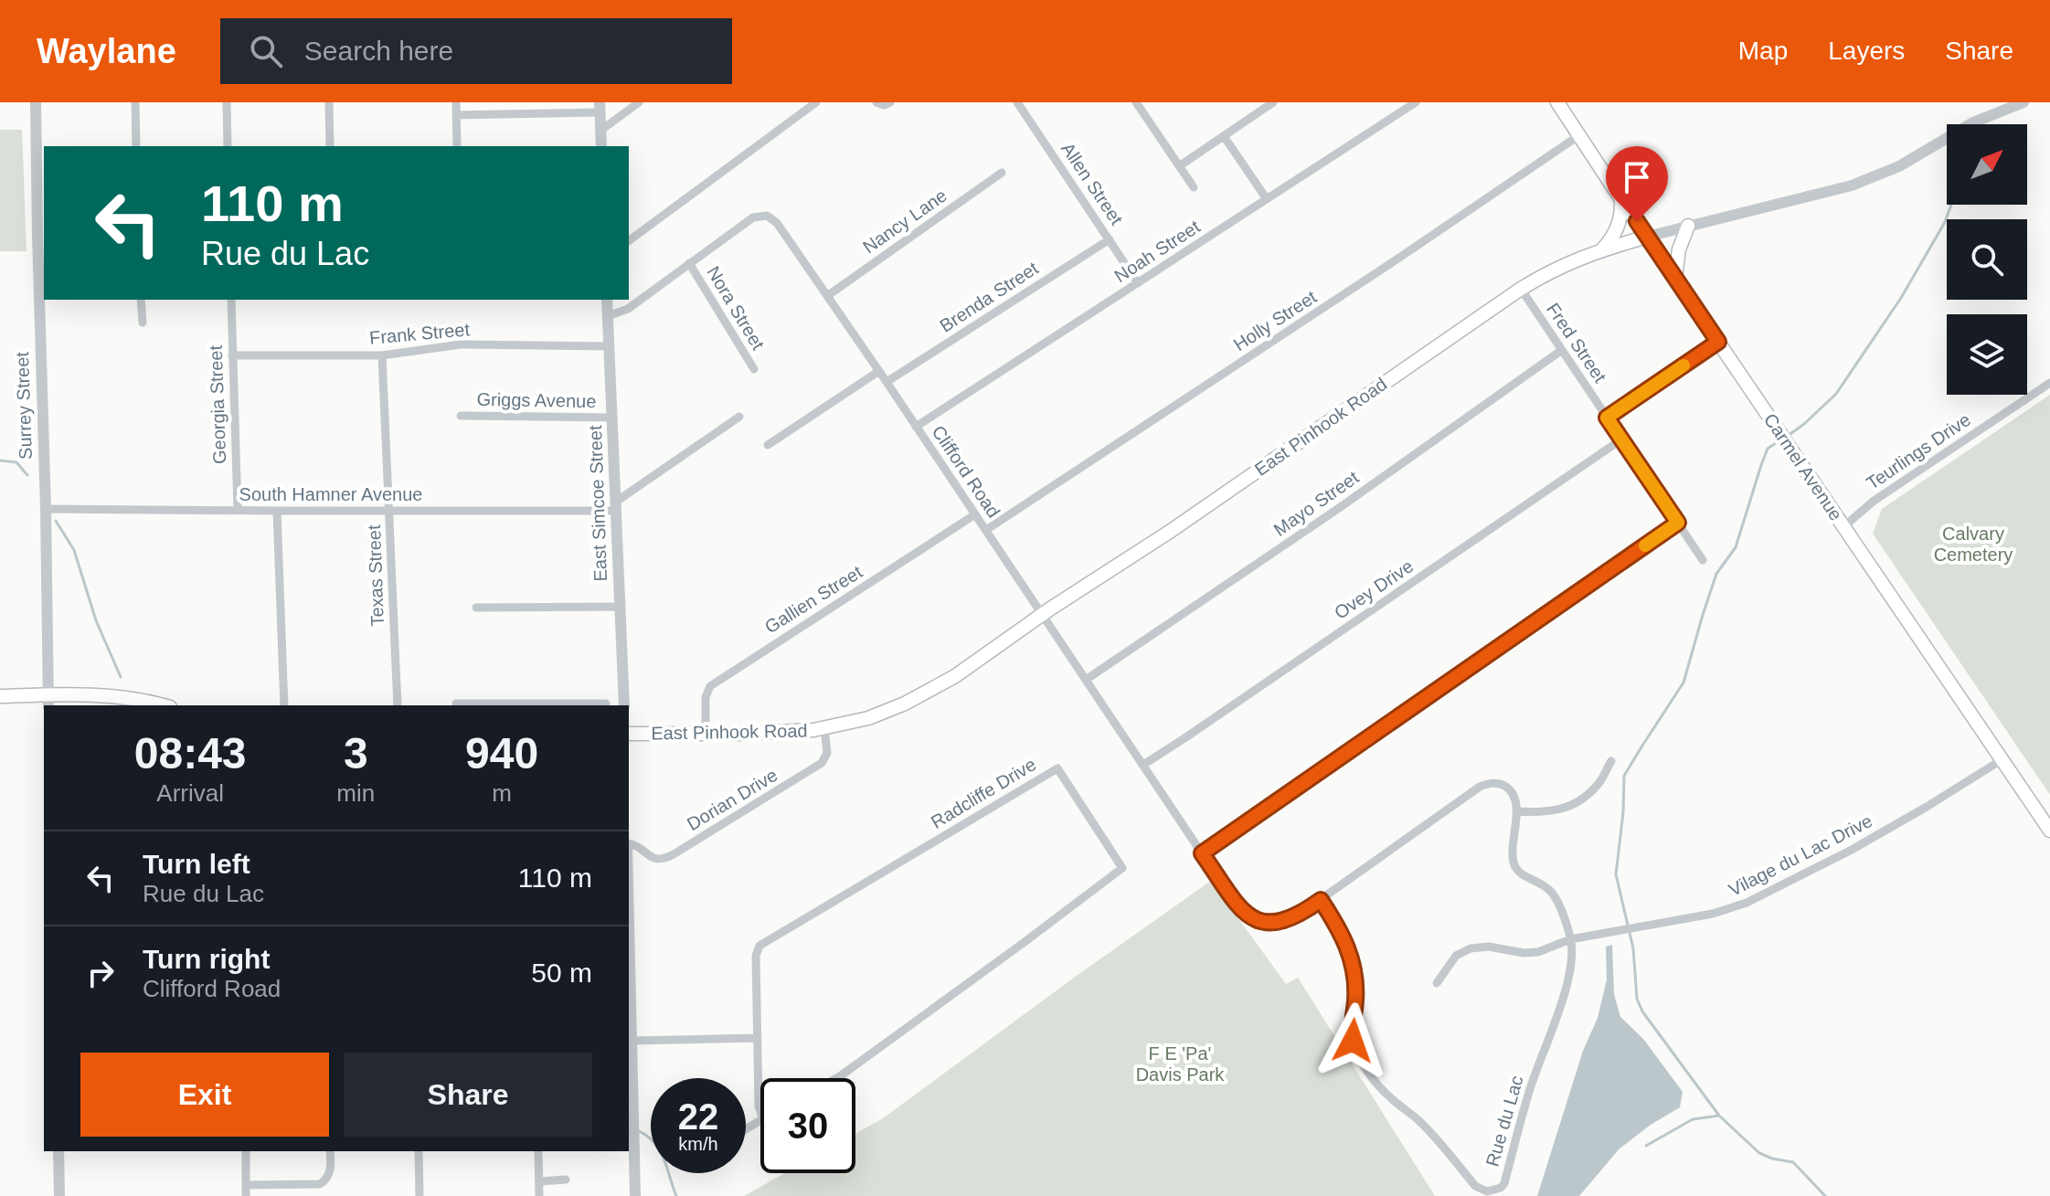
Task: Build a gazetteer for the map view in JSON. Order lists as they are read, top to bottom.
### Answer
{
  "streets": {
    "main road": ["East Pinhook Road", "Carmel Avenue"],
    "street": [
      "Allen Street",
      "Nancy Lane",
      "Noah Street",
      "Brenda Street",
      "Nora Street",
      "Holly Street",
      "Frank Street",
      "Fred Street",
      "Griggs Avenue",
      "Georgia Street",
      "Surrey Street",
      "Teurlings Drive",
      "Clifford Road",
      "South Hamner Avenue",
      "East Simcoe Street",
      "Mayo Street",
      "Texas Street",
      "Ovey Drive",
      "Gallien Street",
      "Radcliffe Drive",
      "Dorian Drive",
      "Vilage du Lac Drive",
      "Rue du Lac"
    ]
  },
  "crossings": [
    ["Allen Street", "Noah Street"],
    ["Allen Street", "Brenda Street"],
    ["Nancy Lane", "Clifford Road"],
    ["Noah Street", "Clifford Road"],
    ["Brenda Street", "Clifford Road"],
    ["Nora Street", "Clifford Road"],
    ["Holly Street", "Carmel Avenue"],
    ["Holly Street", "Clifford Road"],
    ["Frank Street", "Georgia Street"],
    ["Frank Street", "East Simcoe Street"],
    ["Frank Street", "Texas Street"],
    ["Fred Street", "East Pinhook Road"],
    ["Fred Street", "Mayo Street"],
    ["Fred Street", "Ovey Drive"],
    ["Griggs Avenue", "East Simcoe Street"],
    ["Georgia Street", "South Hamner Avenue"],
    ["Surrey Street", "South Hamner Avenue"],
    ["East Pinhook Road", "Carmel Avenue"],
    ["East Pinhook Road", "Clifford Road"],
    ["East Pinhook Road", "Gallien Street"],
    ["East Pinhook Road", "Dorian Drive"],
    ["Teurlings Drive", "Carmel Avenue"],
    ["Carmel Avenue", "Vilage du Lac Drive"],
    ["Clifford Road", "East Simcoe Street"],
    ["Clifford Road", "Mayo Street"],
    ["Clifford Road", "Ovey Drive"],
    ["Clifford Road", "Gallien Street"],
    ["Clifford Road", "Rue du Lac"],
    ["South Hamner Avenue", "East Simcoe Street"],
    ["South Hamner Avenue", "Texas Street"],
    ["Vilage du Lac Drive", "Rue du Lac"]
  ],
  "parks": ["Calvary Cemetery", "F E 'Pa' Davis Park"],
  "north": "top right",
  "page": {
    "header": "Waylane",
    "search": "Search here",
    "nav": ["Map", "Layers", "Share"],
    "turn": ["110 m", "Rue du Lac"],
    "eta": [
      "08:43",
      "Arrival",
      "3",
      "min",
      "940",
      "m"
    ],
    "list": [
      {
        "name": "Turn left",
        "note": "Rue du Lac",
        "value": "110 m"
      },
      {
        "name": "Turn right",
        "note": "Clifford Road",
        "value": "50 m"
      }
    ],
    "buttons": ["Exit", "Share"],
    "speed": "22 km/h",
    "limit": "30"
  }
}
